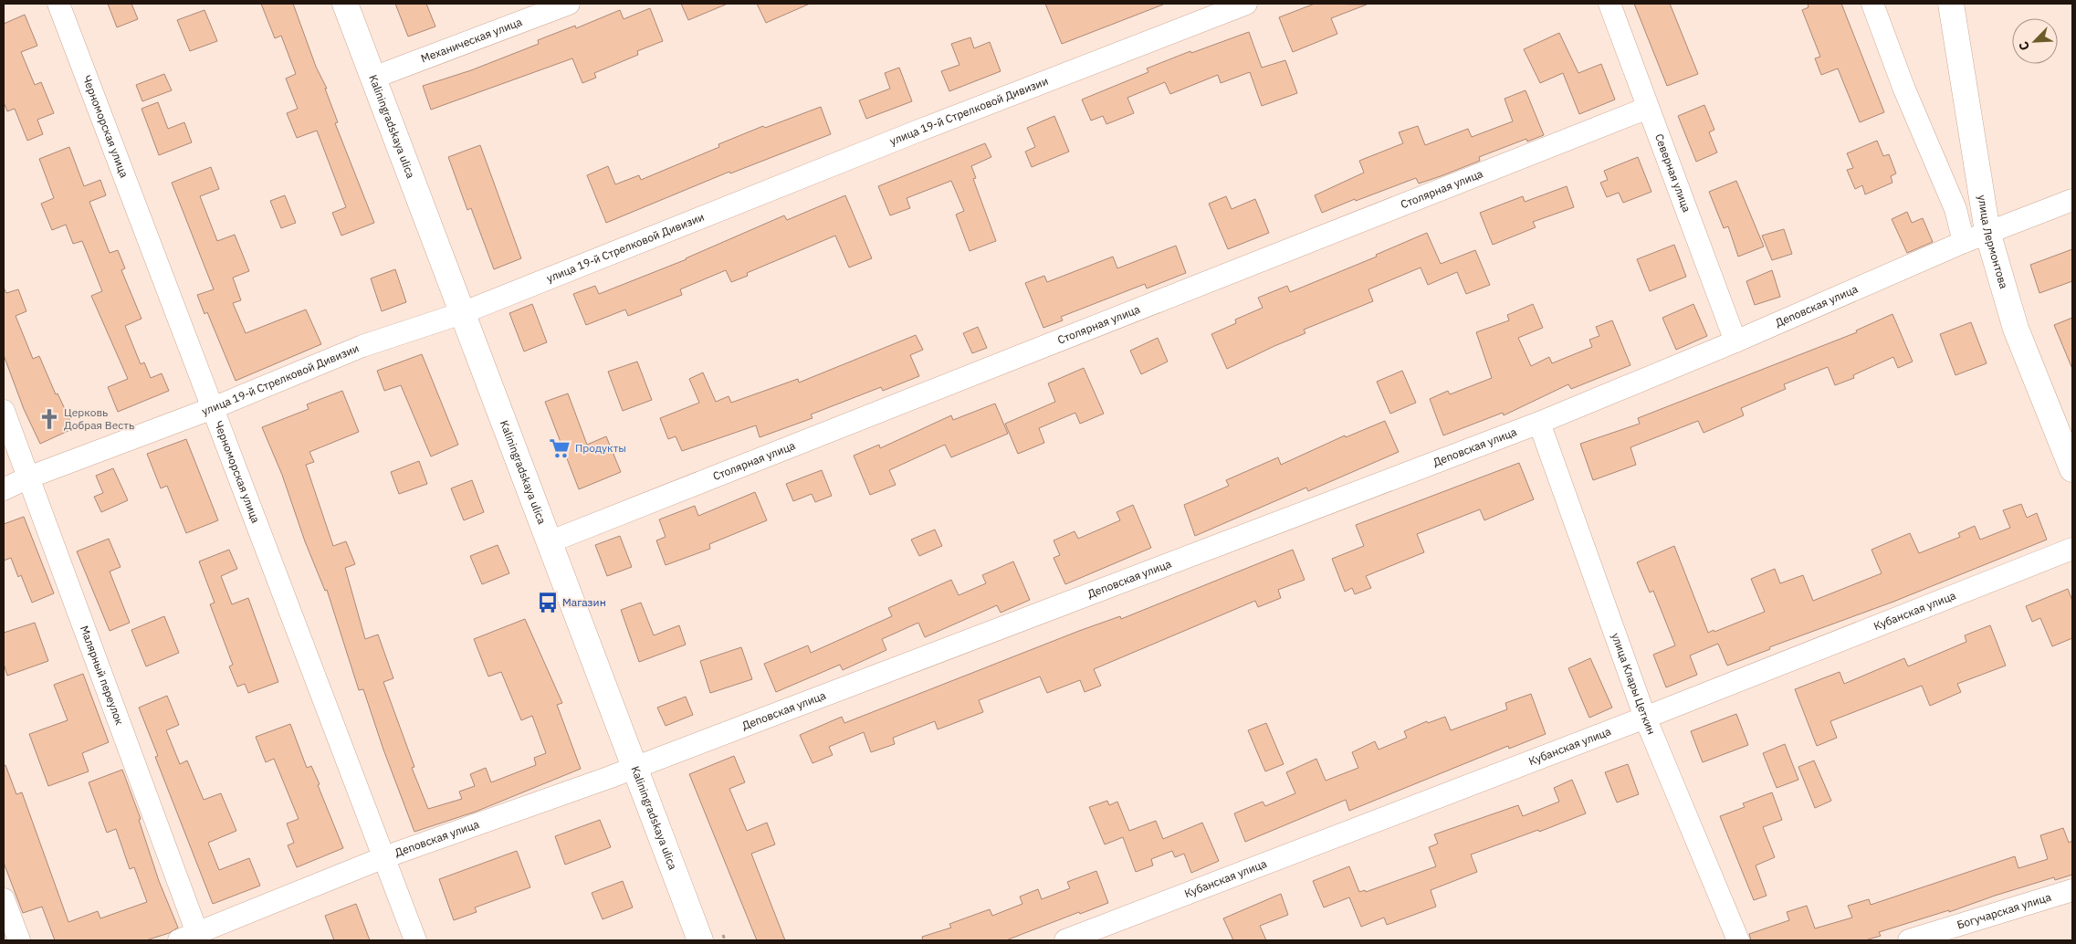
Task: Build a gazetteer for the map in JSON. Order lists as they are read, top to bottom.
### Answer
{
  "streets": {
    "main road": ["Kaliningradskaya ulica", "улица Лермонтова"],
    "street": [
      "Механическая улица",
      "улица 19-й Стрелковой Дивизии",
      "Черноморская улица",
      "Северная улица",
      "Столярная улица",
      "Деповская улица",
      "Кубанская улица",
      "Малярный переулок",
      "улица Клары Цеткин",
      "Богучарская улица"
    ]
  },
  "crossings": [
    ["Механическая улица", "Kaliningradskaya ulica"],
    ["улица 19-й Стрелковой Дивизии", "Kaliningradskaya ulica"],
    ["улица 19-й Стрелковой Дивизии", "Черноморская улица"],
    ["улица 19-й Стрелковой Дивизии", "Малярный переулок"],
    ["Kaliningradskaya ulica", "Столярная улица"],
    ["Kaliningradskaya ulica", "Деповская улица"],
    ["Черноморская улица", "Деповская улица"],
    ["Северная улица", "Столярная улица"],
    ["Северная улица", "Деповская улица"],
    ["улица Лермонтова", "Деповская улица"],
    ["Деповская улица", "Малярный переулок"],
    ["Деповская улица", "улица Клары Цеткин"],
    ["Кубанская улица", "улица Клары Цеткин"]
  ],
  "places": {
    "church": ["Церковь Добрая Весть"],
    "supermarket": ["Продукты"],
    "bus stop": ["Магазин"]
  },
  "north": "bottom left"
}
